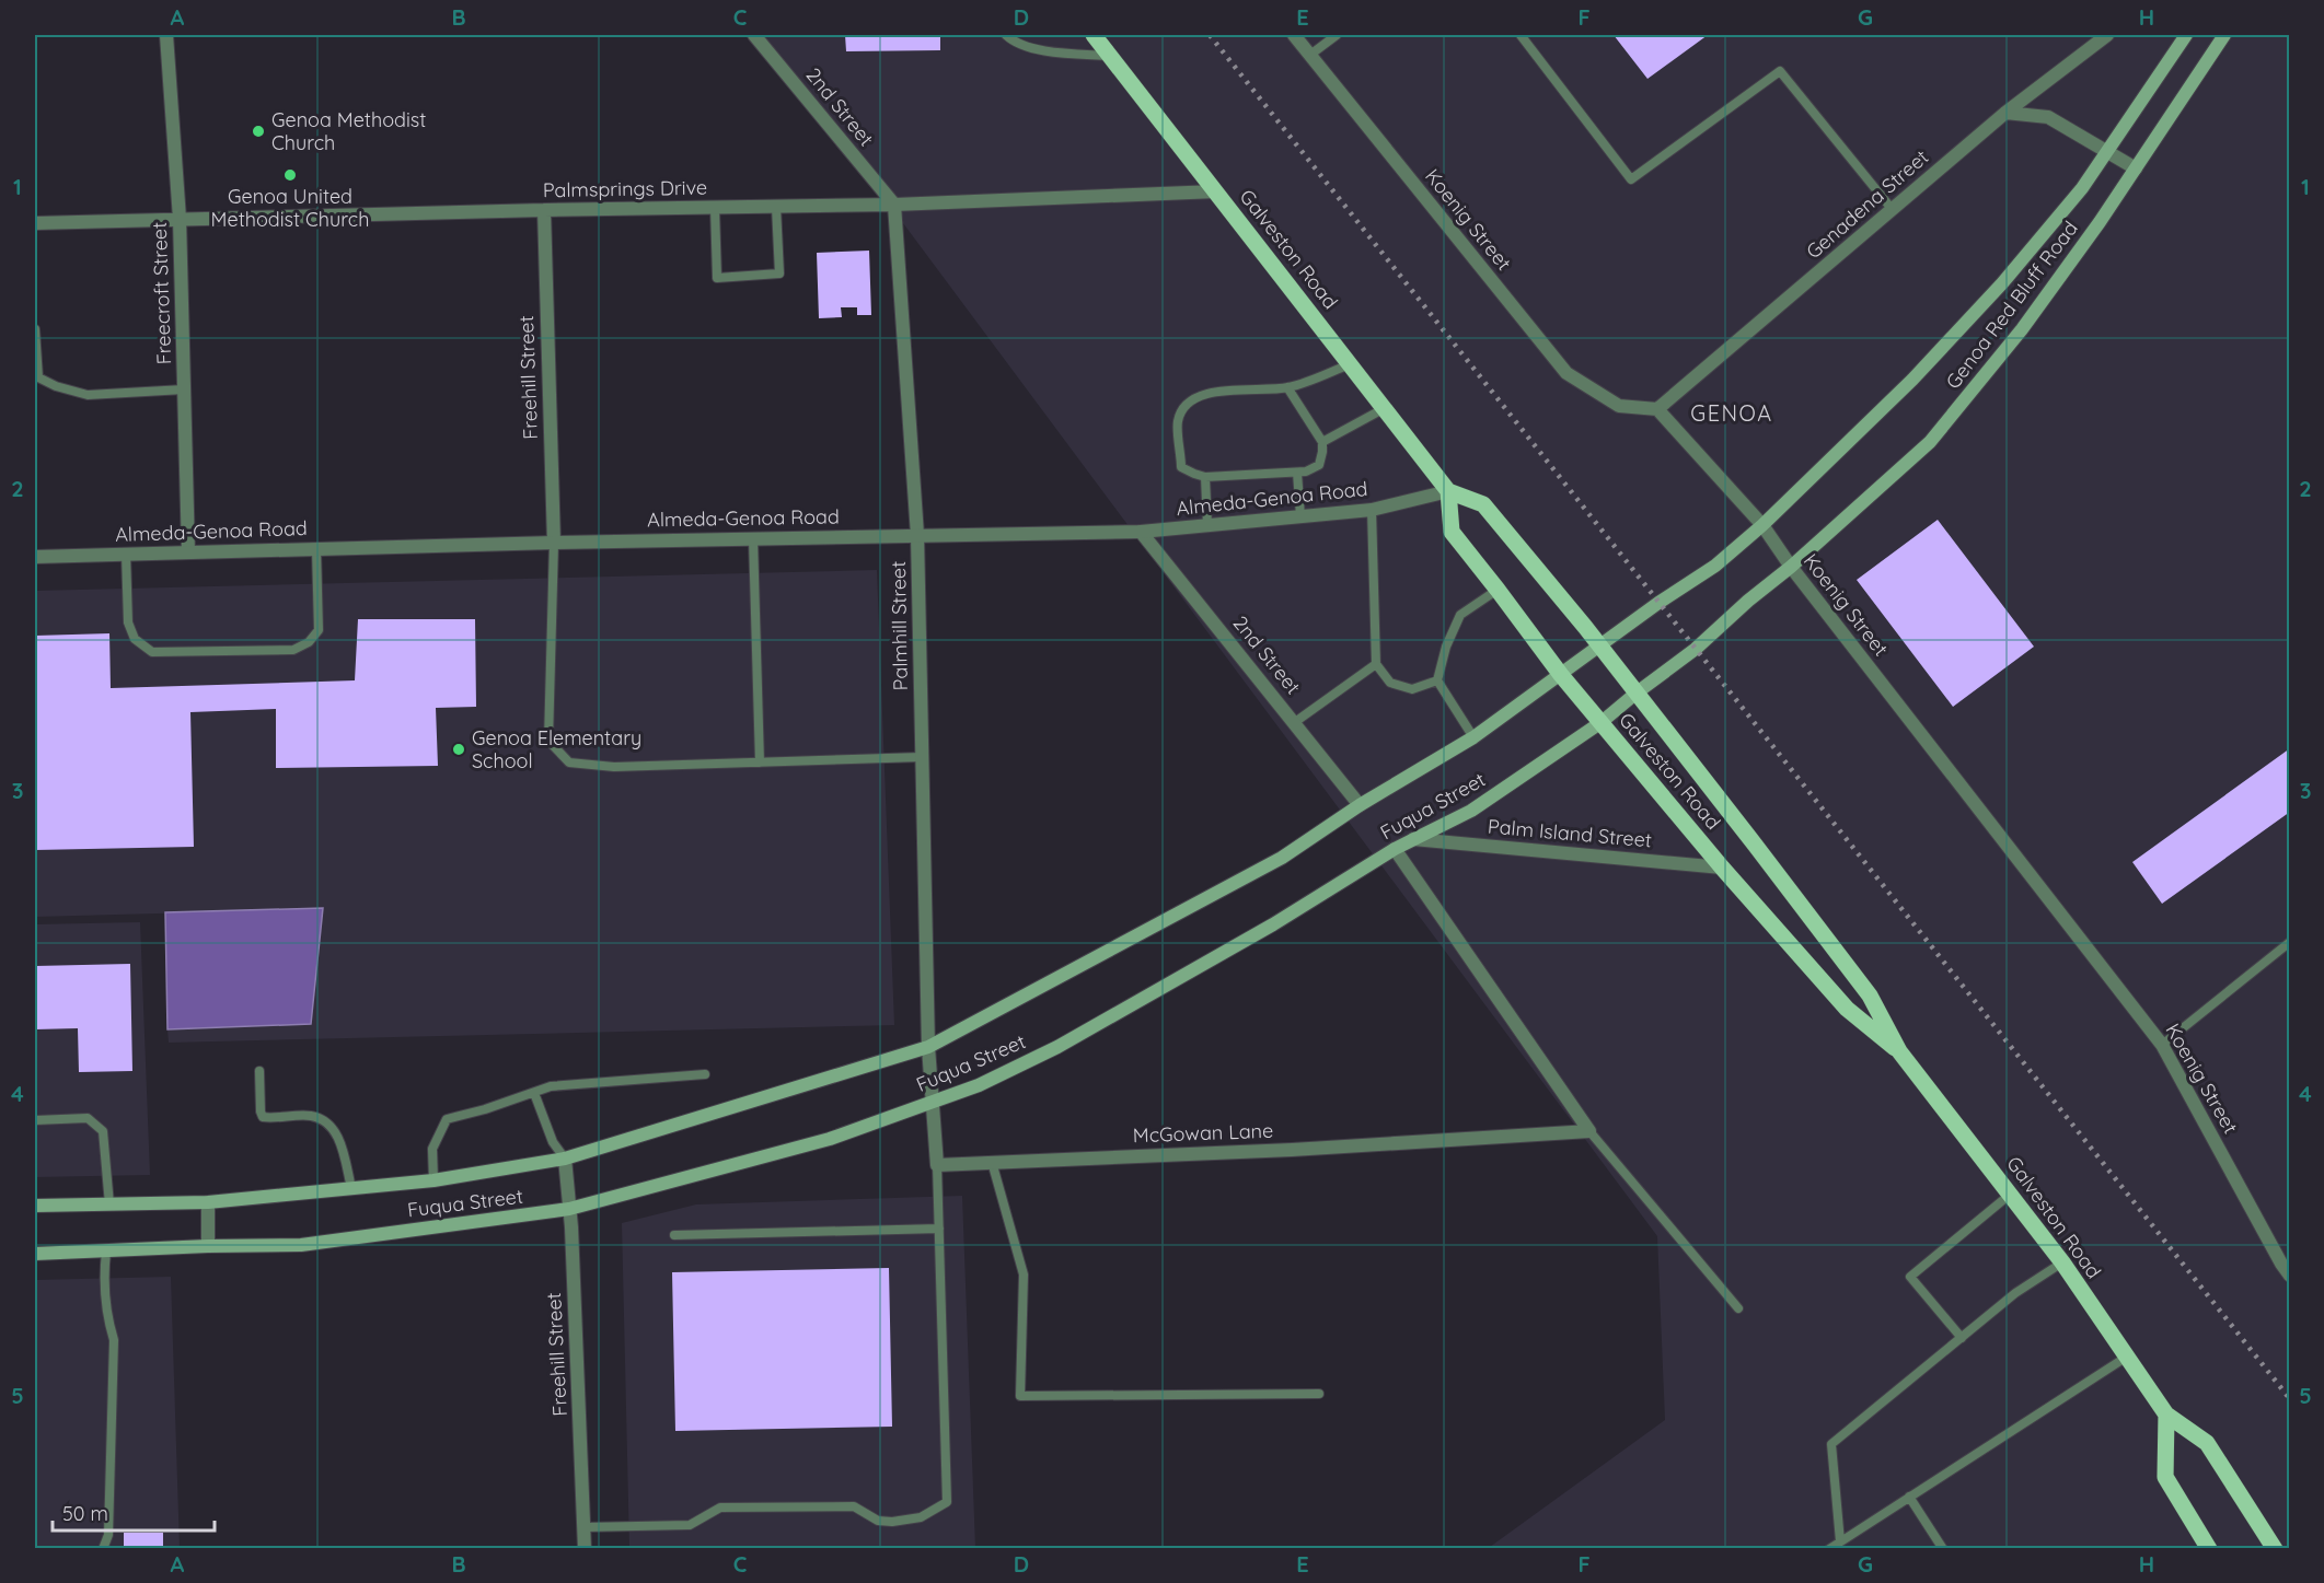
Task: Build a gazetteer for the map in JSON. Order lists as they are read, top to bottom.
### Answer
{
  "streets": {
    "main road": ["Galveston Road", "Genoa Red Bluff Road", "Fuqua Street"],
    "street": [
      "2nd Street",
      "Palmsprings Drive",
      "Genadena Street",
      "Koenig Street",
      "Freecroft Street",
      "Freehill Street",
      "Almeda-Genoa Road",
      "Palmhill Street",
      "Palm Island Street",
      "McGowan Lane"
    ]
  },
  "crossings": [
    ["2nd Street", "Palmsprings Drive"],
    ["2nd Street", "Almeda-Genoa Road"],
    ["2nd Street", "Palmhill Street"],
    ["2nd Street", "Fuqua Street"],
    ["Palmsprings Drive", "Galveston Road"],
    ["Palmsprings Drive", "Freecroft Street"],
    ["Palmsprings Drive", "Freehill Street"],
    ["Palmsprings Drive", "Palmhill Street"],
    ["Genadena Street", "Koenig Street"],
    ["Koenig Street", "Genoa Red Bluff Road"],
    ["Koenig Street", "Fuqua Street"],
    ["Galveston Road", "Almeda-Genoa Road"],
    ["Galveston Road", "Fuqua Street"],
    ["Galveston Road", "Palm Island Street"],
    ["Freecroft Street", "Almeda-Genoa Road"],
    ["Genoa Red Bluff Road", "Fuqua Street"],
    ["Freehill Street", "Almeda-Genoa Road"],
    ["Freehill Street", "Fuqua Street"],
    ["Almeda-Genoa Road", "Palmhill Street"],
    ["Palmhill Street", "Fuqua Street"],
    ["Fuqua Street", "Palm Island Street"]
  ],
  "districts": ["GENOA"],
  "places": ["Genoa Methodist Church", "Genoa United Methodist Church", "Genoa Elementary School"],
  "scale_bar": "50 m",
  "grid": {
    "columns": [
      "A",
      "B",
      "C",
      "D",
      "E",
      "F",
      "G",
      "H"
    ],
    "rows": [
      "1",
      "2",
      "3",
      "4",
      "5"
    ]
  }
}
